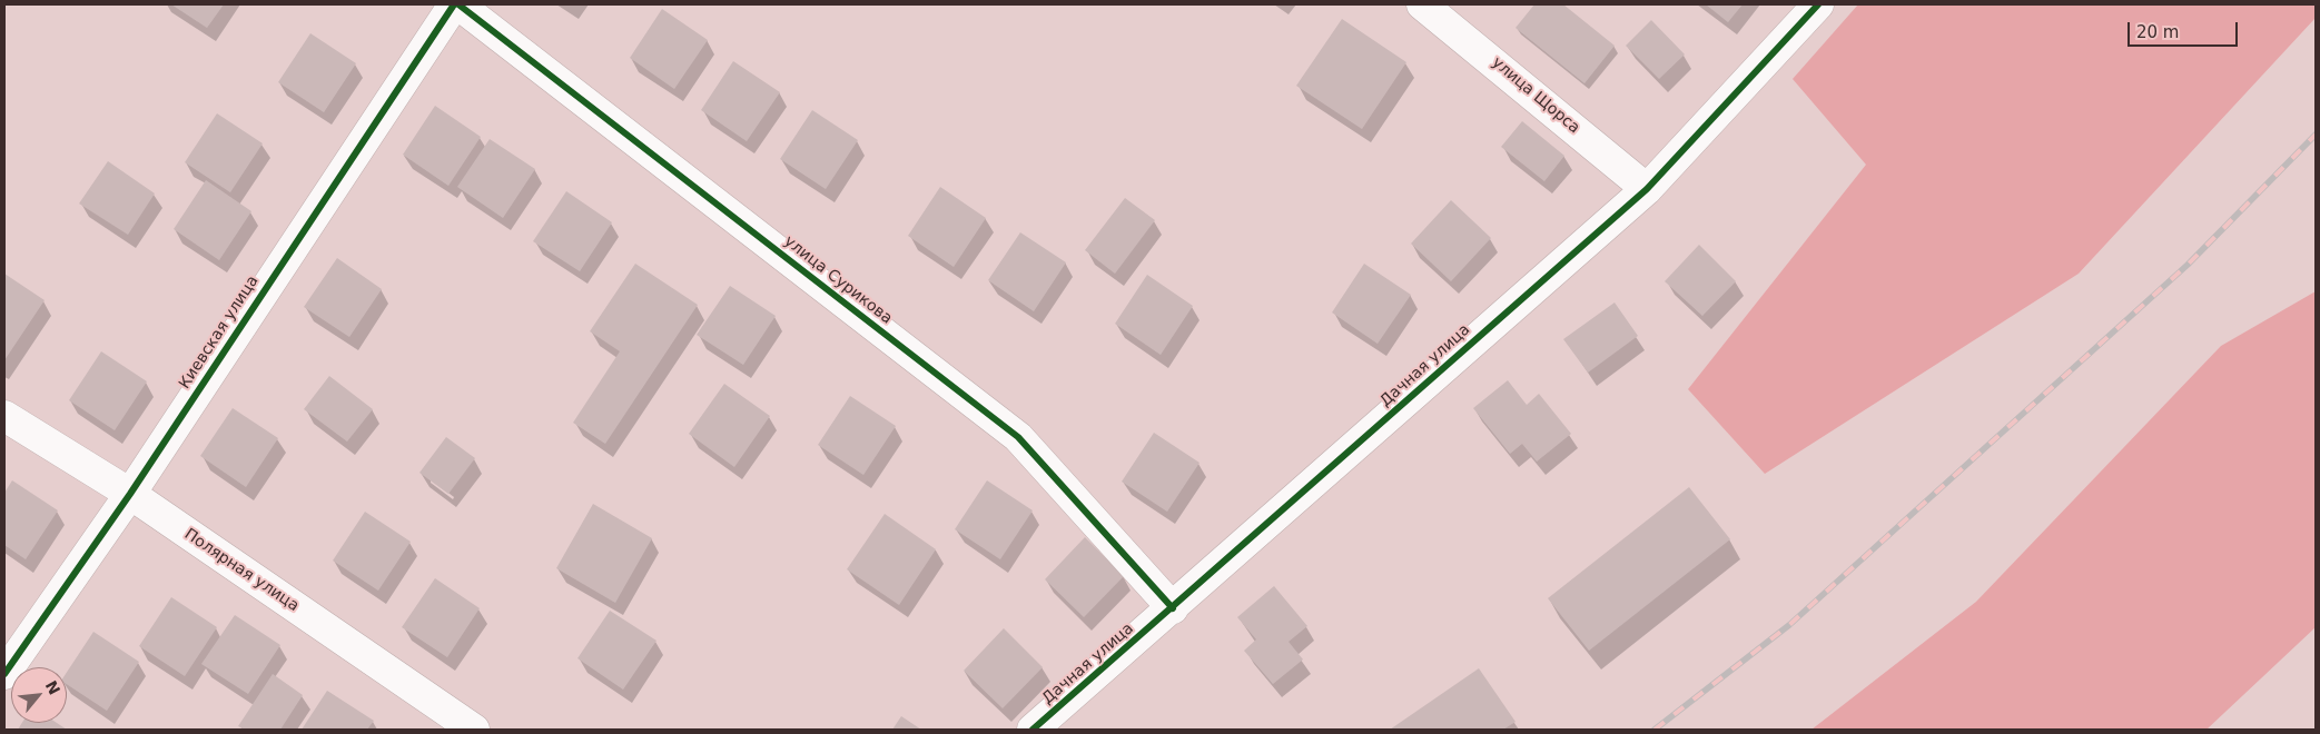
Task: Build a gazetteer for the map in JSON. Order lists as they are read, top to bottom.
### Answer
{
  "streets": {
    "street": [
      "улица Щорса",
      "улица Сурикова",
      "Киевская улица",
      "Дачная улица",
      "Полярная улица"
    ]
  },
  "crossings": [
    ["улица Щорса", "Дачная улица"],
    ["улица Сурикова", "Дачная улица"],
    ["Киевская улица", "Полярная улица"]
  ],
  "scale_bar": "20 m",
  "north": "top right"
}
